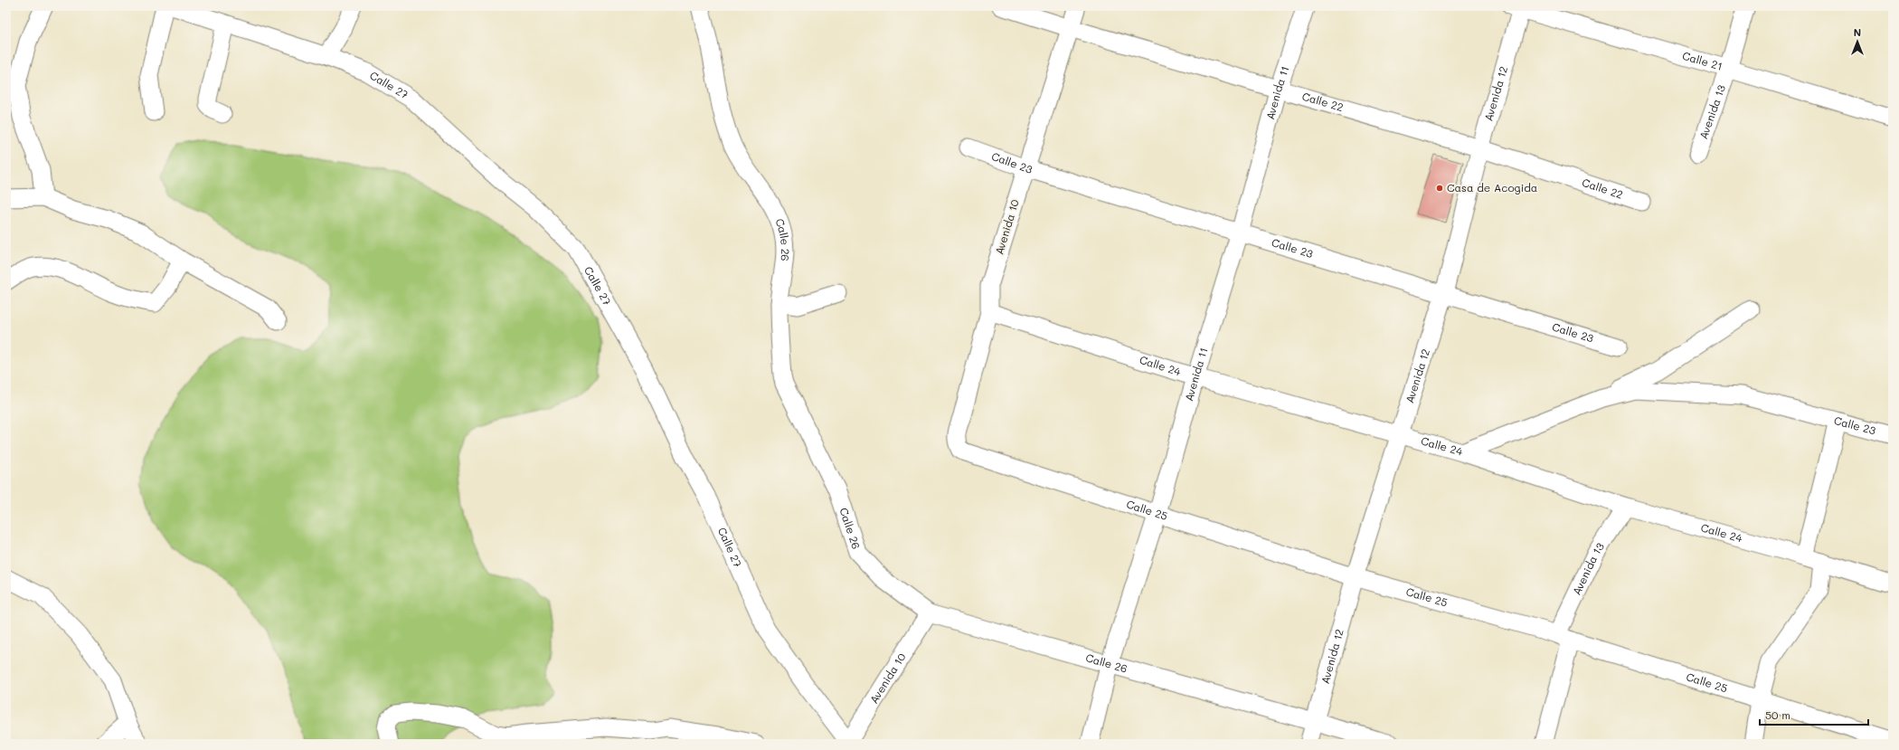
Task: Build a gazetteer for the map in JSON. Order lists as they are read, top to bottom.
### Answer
{
  "streets": {
    "street": [
      "Calle 21",
      "Calle 27",
      "Avenida 11",
      "Avenida 12",
      "Calle 22",
      "Avenida 13",
      "Calle 23",
      "Avenida 10",
      "Calle 26",
      "Calle 24",
      "Calle 25"
    ]
  },
  "crossings": [
    ["Calle 21", "Avenida 12"],
    ["Calle 21", "Avenida 13"],
    ["Calle 27", "Avenida 10"],
    ["Avenida 11", "Calle 22"],
    ["Avenida 11", "Calle 23"],
    ["Avenida 11", "Calle 26"],
    ["Avenida 11", "Calle 24"],
    ["Avenida 11", "Calle 25"],
    ["Avenida 12", "Calle 22"],
    ["Avenida 12", "Calle 23"],
    ["Avenida 12", "Calle 26"],
    ["Avenida 12", "Calle 24"],
    ["Avenida 12", "Calle 25"],
    ["Calle 22", "Avenida 10"],
    ["Avenida 13", "Calle 24"],
    ["Avenida 13", "Calle 25"],
    ["Calle 23", "Avenida 10"],
    ["Calle 23", "Calle 24"],
    ["Avenida 10", "Calle 26"],
    ["Avenida 10", "Calle 24"],
    ["Avenida 10", "Calle 25"]
  ],
  "places": ["Casa de Acogida"],
  "scale_bar": "50 m",
  "north": "top"
}
